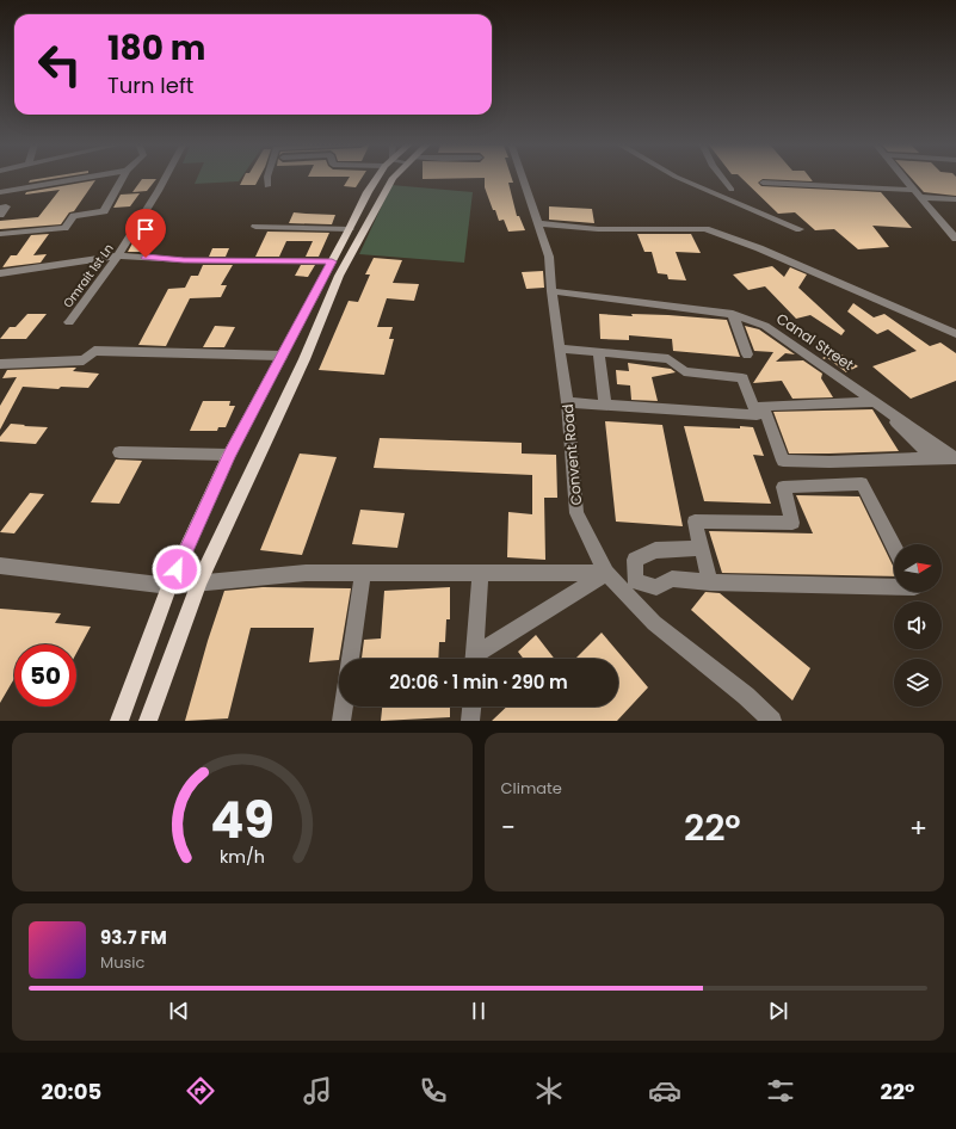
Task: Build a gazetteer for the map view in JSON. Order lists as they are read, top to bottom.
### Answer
{
  "streets": {
    "street": ["Omrait 1st Ln", "Canal Street", "Convent Road"]
  },
  "crossings": [
    ["Canal Street", "Convent Road"]
  ],
  "north": "right",
  "page": {
    "turn": ["180 m", "Turn left"],
    "limit": "50",
    "trip": "20:06 · 1 min · 290 m",
    "tile": "Climate",
    "heat": ["−", "22°", "+"],
    "song": ["93.7 FM", "Music"],
    "tabs": ["20:05", "22°"],
    "gauge": ["49", "km/h"]
  }
}
